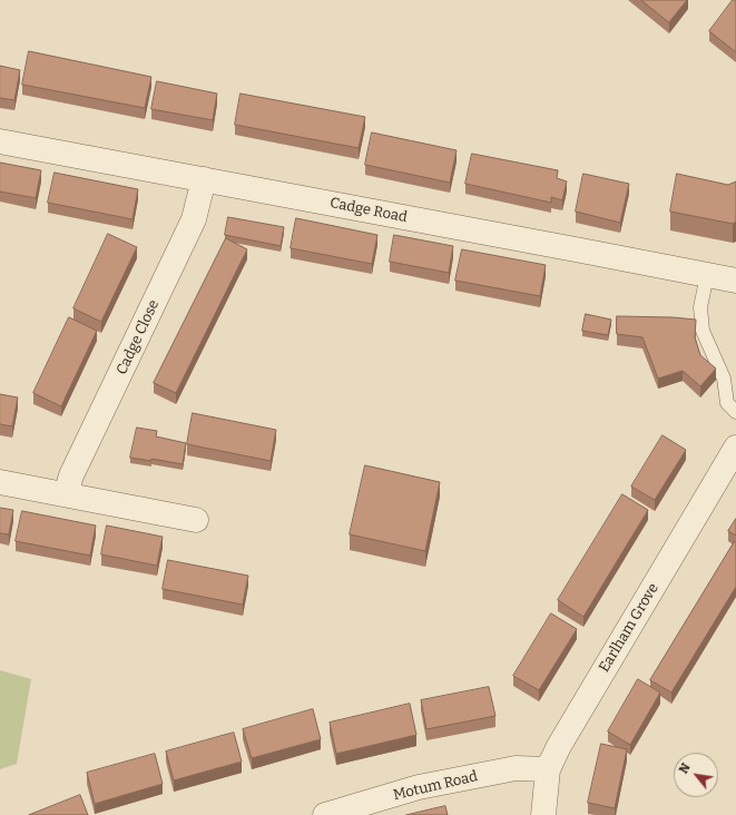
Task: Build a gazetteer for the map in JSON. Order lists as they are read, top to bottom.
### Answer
{
  "streets": {
    "street": [
      "Cadge Road",
      "Cadge Close",
      "Earlham Grove",
      "Motum Road"
    ]
  },
  "crossings": [
    ["Cadge Road", "Cadge Close"],
    ["Earlham Grove", "Motum Road"]
  ],
  "north": "top left"
}
